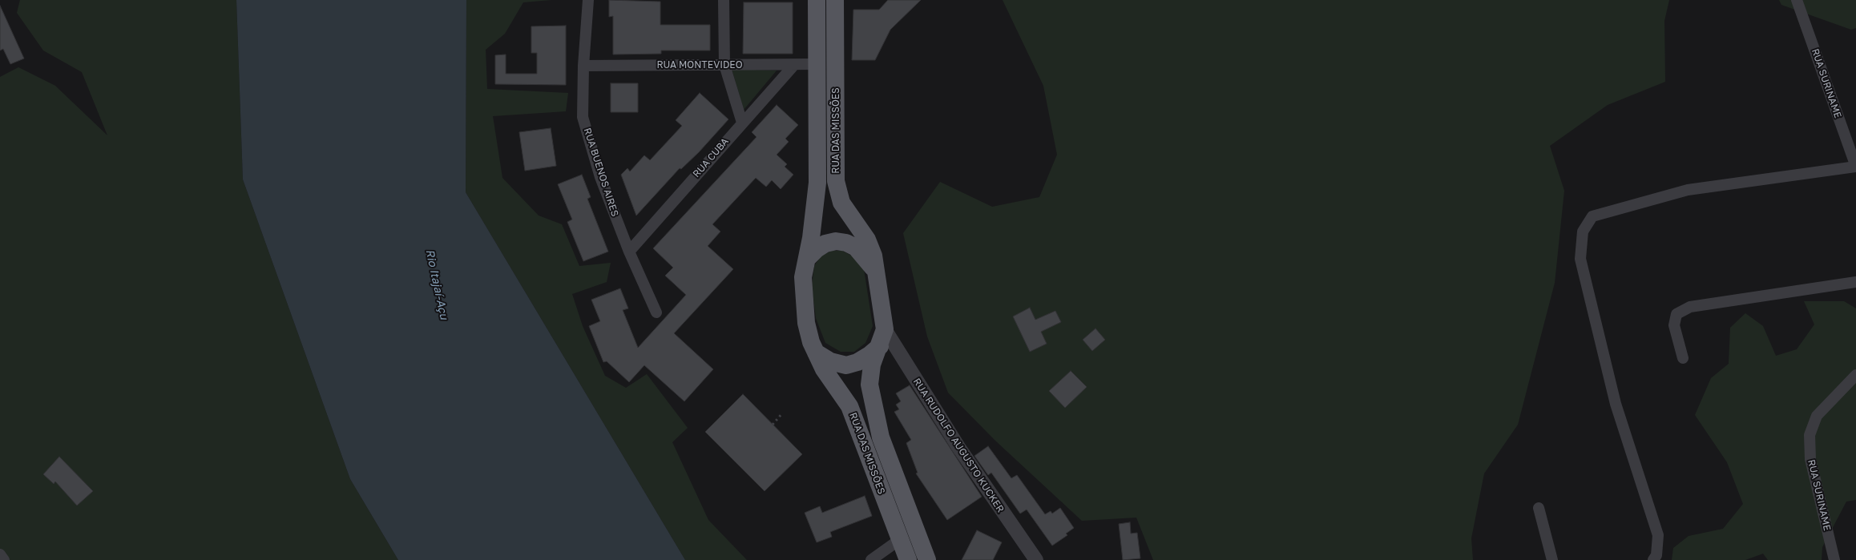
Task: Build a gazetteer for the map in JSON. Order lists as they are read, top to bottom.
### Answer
{
  "streets": {
    "main road": ["RUA DAS MISSÕES"],
    "street": [
      "RUA MONTEVIDEO",
      "RUA SURINAME",
      "RUA CUBA",
      "RUA BUENOS AIRES",
      "RUA RUDOLFO AUGUSTO KUCKER"
    ]
  },
  "crossings": [
    ["RUA MONTEVIDEO", "RUA DAS MISSÕES"],
    ["RUA MONTEVIDEO", "RUA CUBA"],
    ["RUA MONTEVIDEO", "RUA BUENOS AIRES"],
    ["RUA DAS MISSÕES", "RUA RUDOLFO AUGUSTO KUCKER"],
    ["RUA CUBA", "RUA BUENOS AIRES"]
  ],
  "water": ["Rio Itajaí-Açu"]
}
